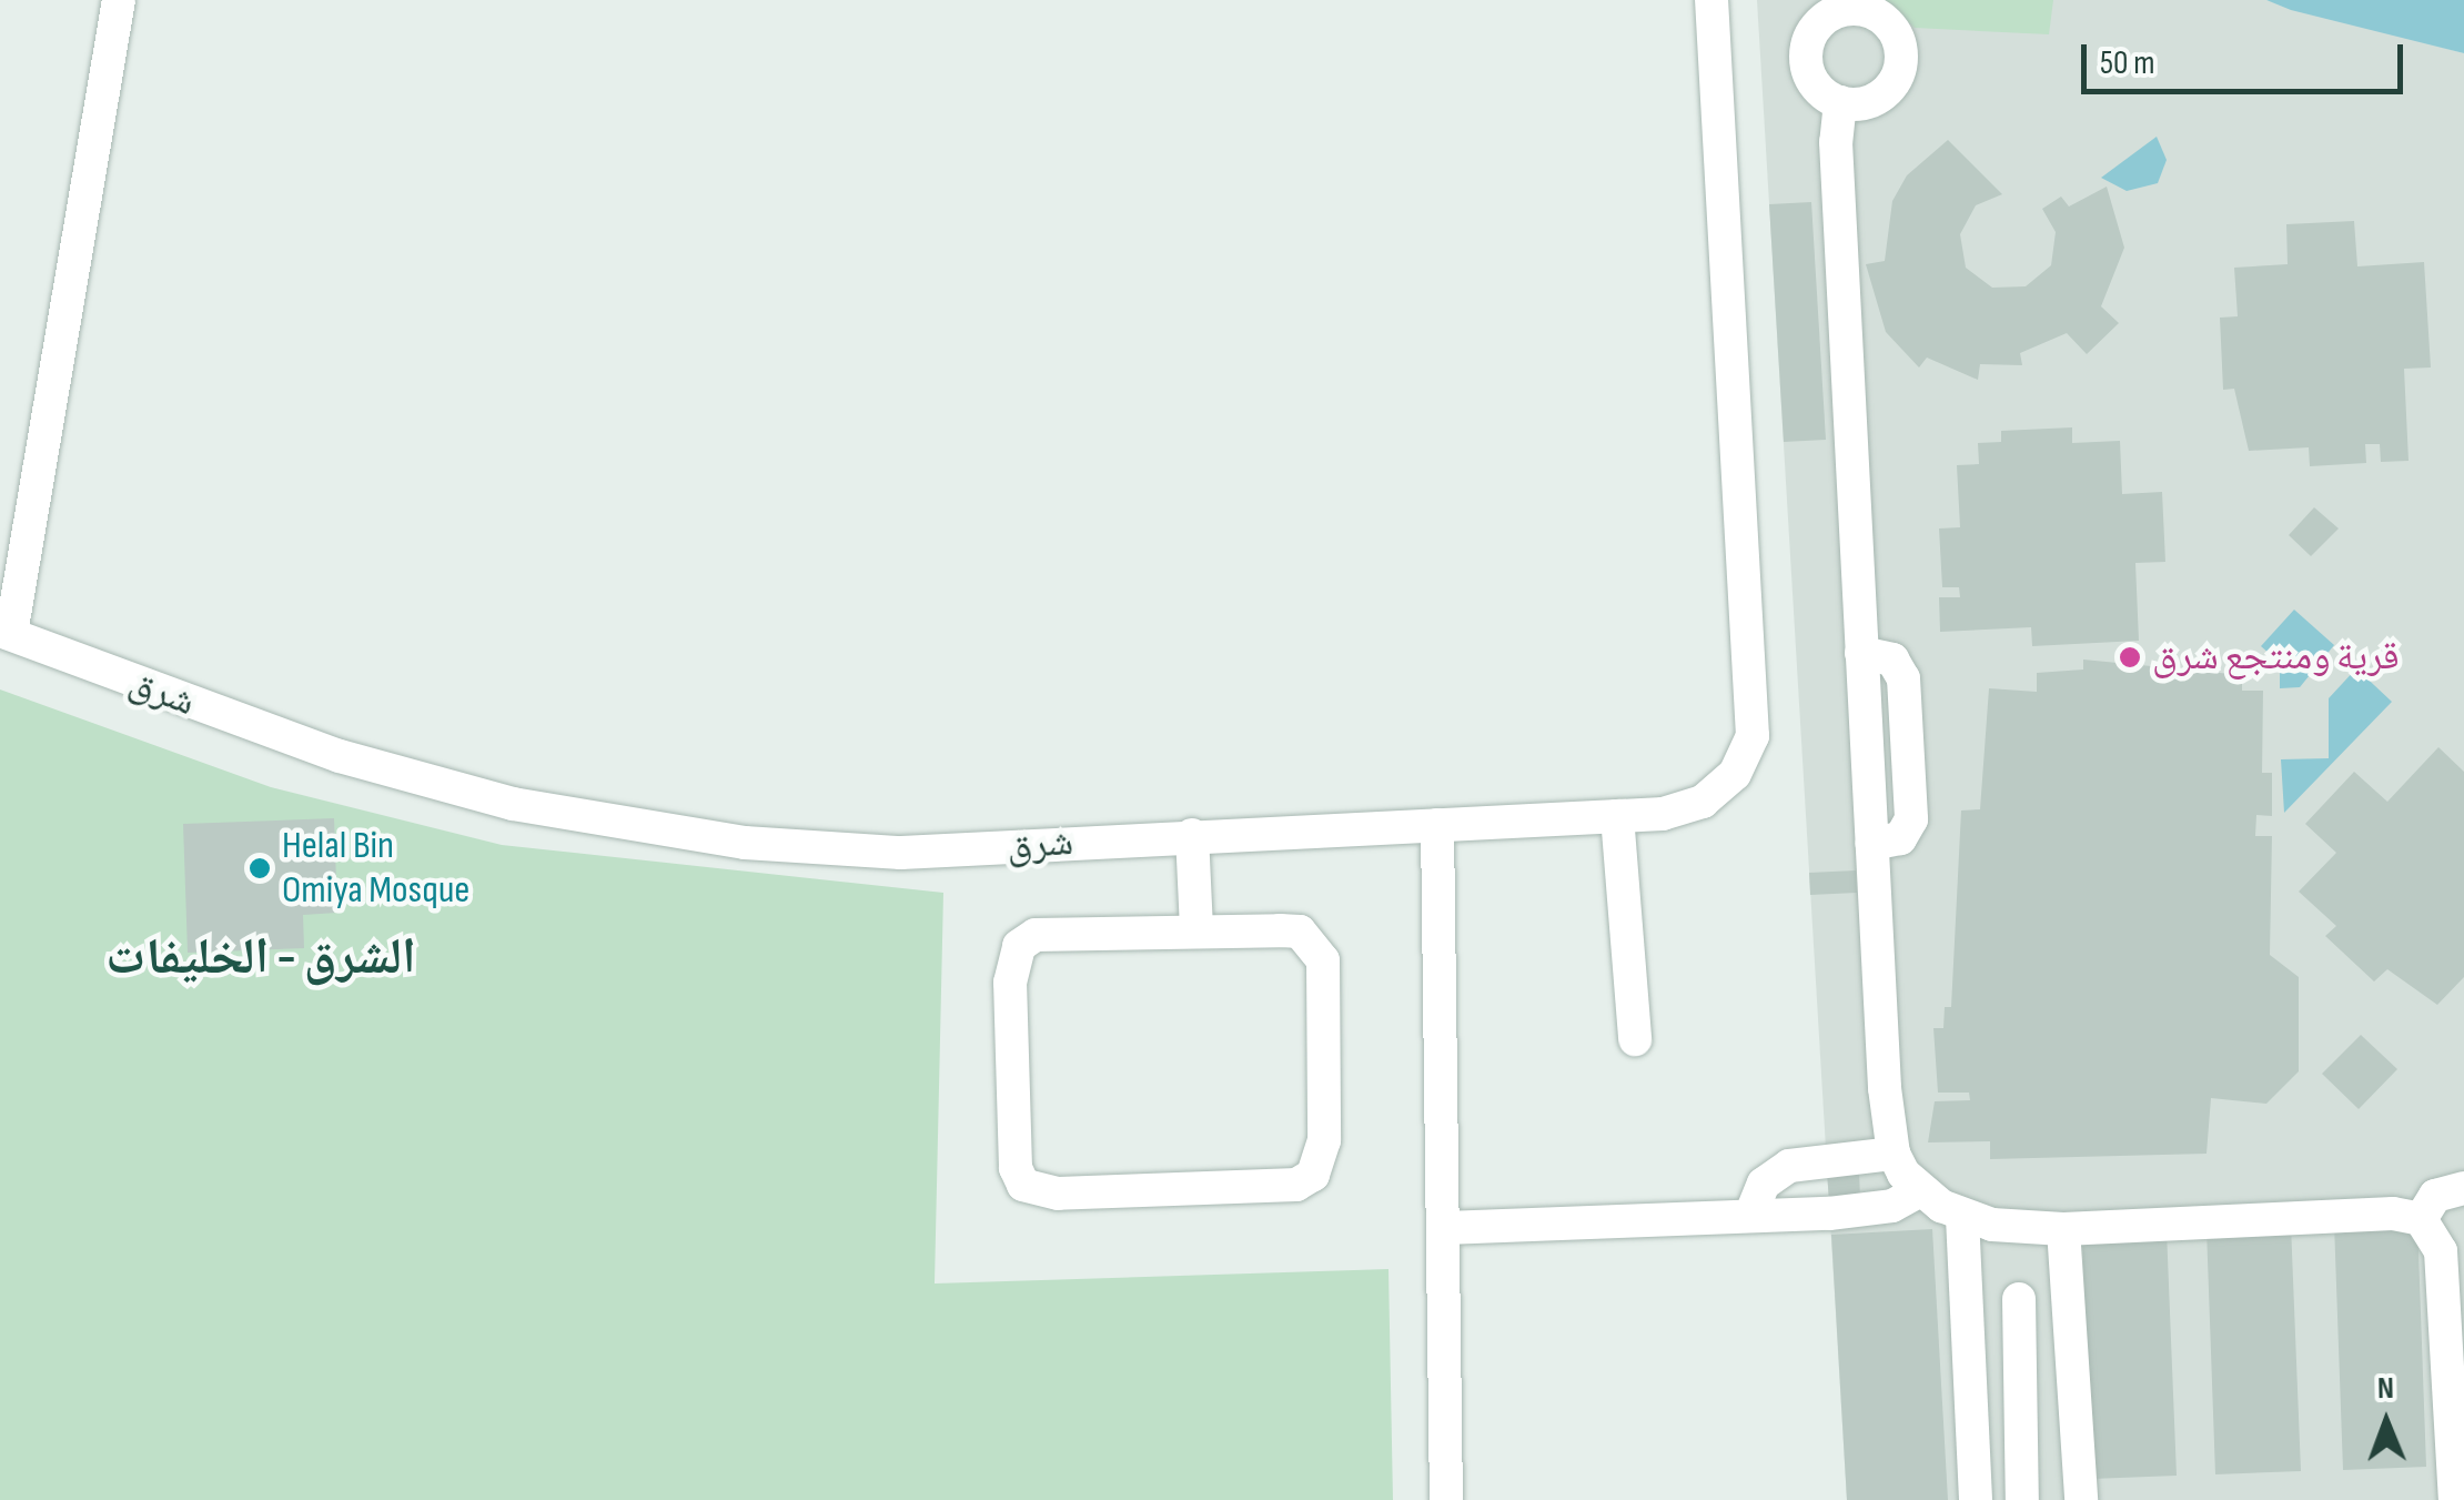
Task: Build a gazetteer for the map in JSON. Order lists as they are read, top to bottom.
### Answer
{
  "streets": {
    "street": ["شرق"]
  },
  "districts": ["الشرق - الخليفات"],
  "places": ["قرية ومنتجع شرق", "Helal Bin Omiya Mosque"],
  "scale_bar": "50 m",
  "north": "top"
}
